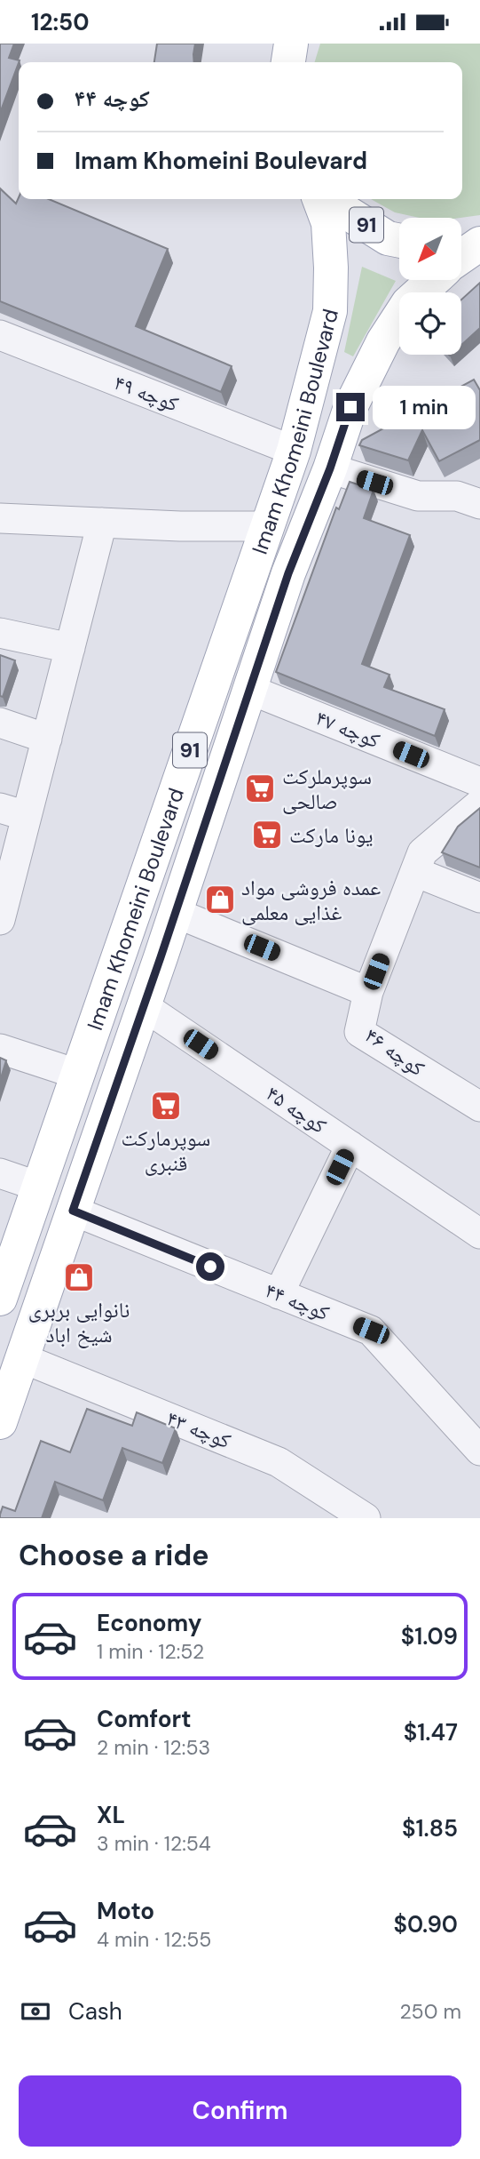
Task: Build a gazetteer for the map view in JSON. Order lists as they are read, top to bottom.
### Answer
{
  "streets": {
    "main road": ["91", "Imam Khomeini Boulevard"],
    "street": [
      "کوچه ۴۹",
      "کوچه ۴۷",
      "کوچه ۴۶",
      "کوچه ۴۵",
      "کوچه ۴۴",
      "کوچه ۴۳"
    ]
  },
  "crossings": [
    ["کوچه ۴۹", "Imam Khomeini Boulevard"],
    ["Imam Khomeini Boulevard", "کوچه ۴۷"],
    ["Imam Khomeini Boulevard", "کوچه ۴۶"],
    ["Imam Khomeini Boulevard", "کوچه ۴۵"],
    ["Imam Khomeini Boulevard", "کوچه ۴۴"],
    ["Imam Khomeini Boulevard", "کوچه ۴۳"]
  ],
  "places": {
    "supermarket": ["سوپرملرکت صالحی", "یونا مارکت", "سوپرمارکت قنبری"],
    "shop": ["عمده فروشی مواد غذایی معلمی", "نانوایی بربری شیخ اباد"]
  },
  "north": "bottom left",
  "page": {
    "status": "12:50",
    "banner": ["کوچه ۴۴", "Imam Khomeini Boulevard"],
    "bubble": "1 min",
    "heading": "Choose a ride",
    "list": [
      {
        "name": "Economy",
        "note": "1 min · 12:52",
        "value": "$1.09"
      },
      {
        "name": "Comfort",
        "note": "2 min · 12:53",
        "value": "$1.47"
      },
      {
        "name": "XL",
        "note": "3 min · 12:54",
        "value": "$1.85"
      },
      {
        "name": "Moto",
        "note": "4 min · 12:55",
        "value": "$0.90"
      }
    ],
    "pay": ["Cash", "250 m"],
    "buttons": "Confirm"
  }
}
